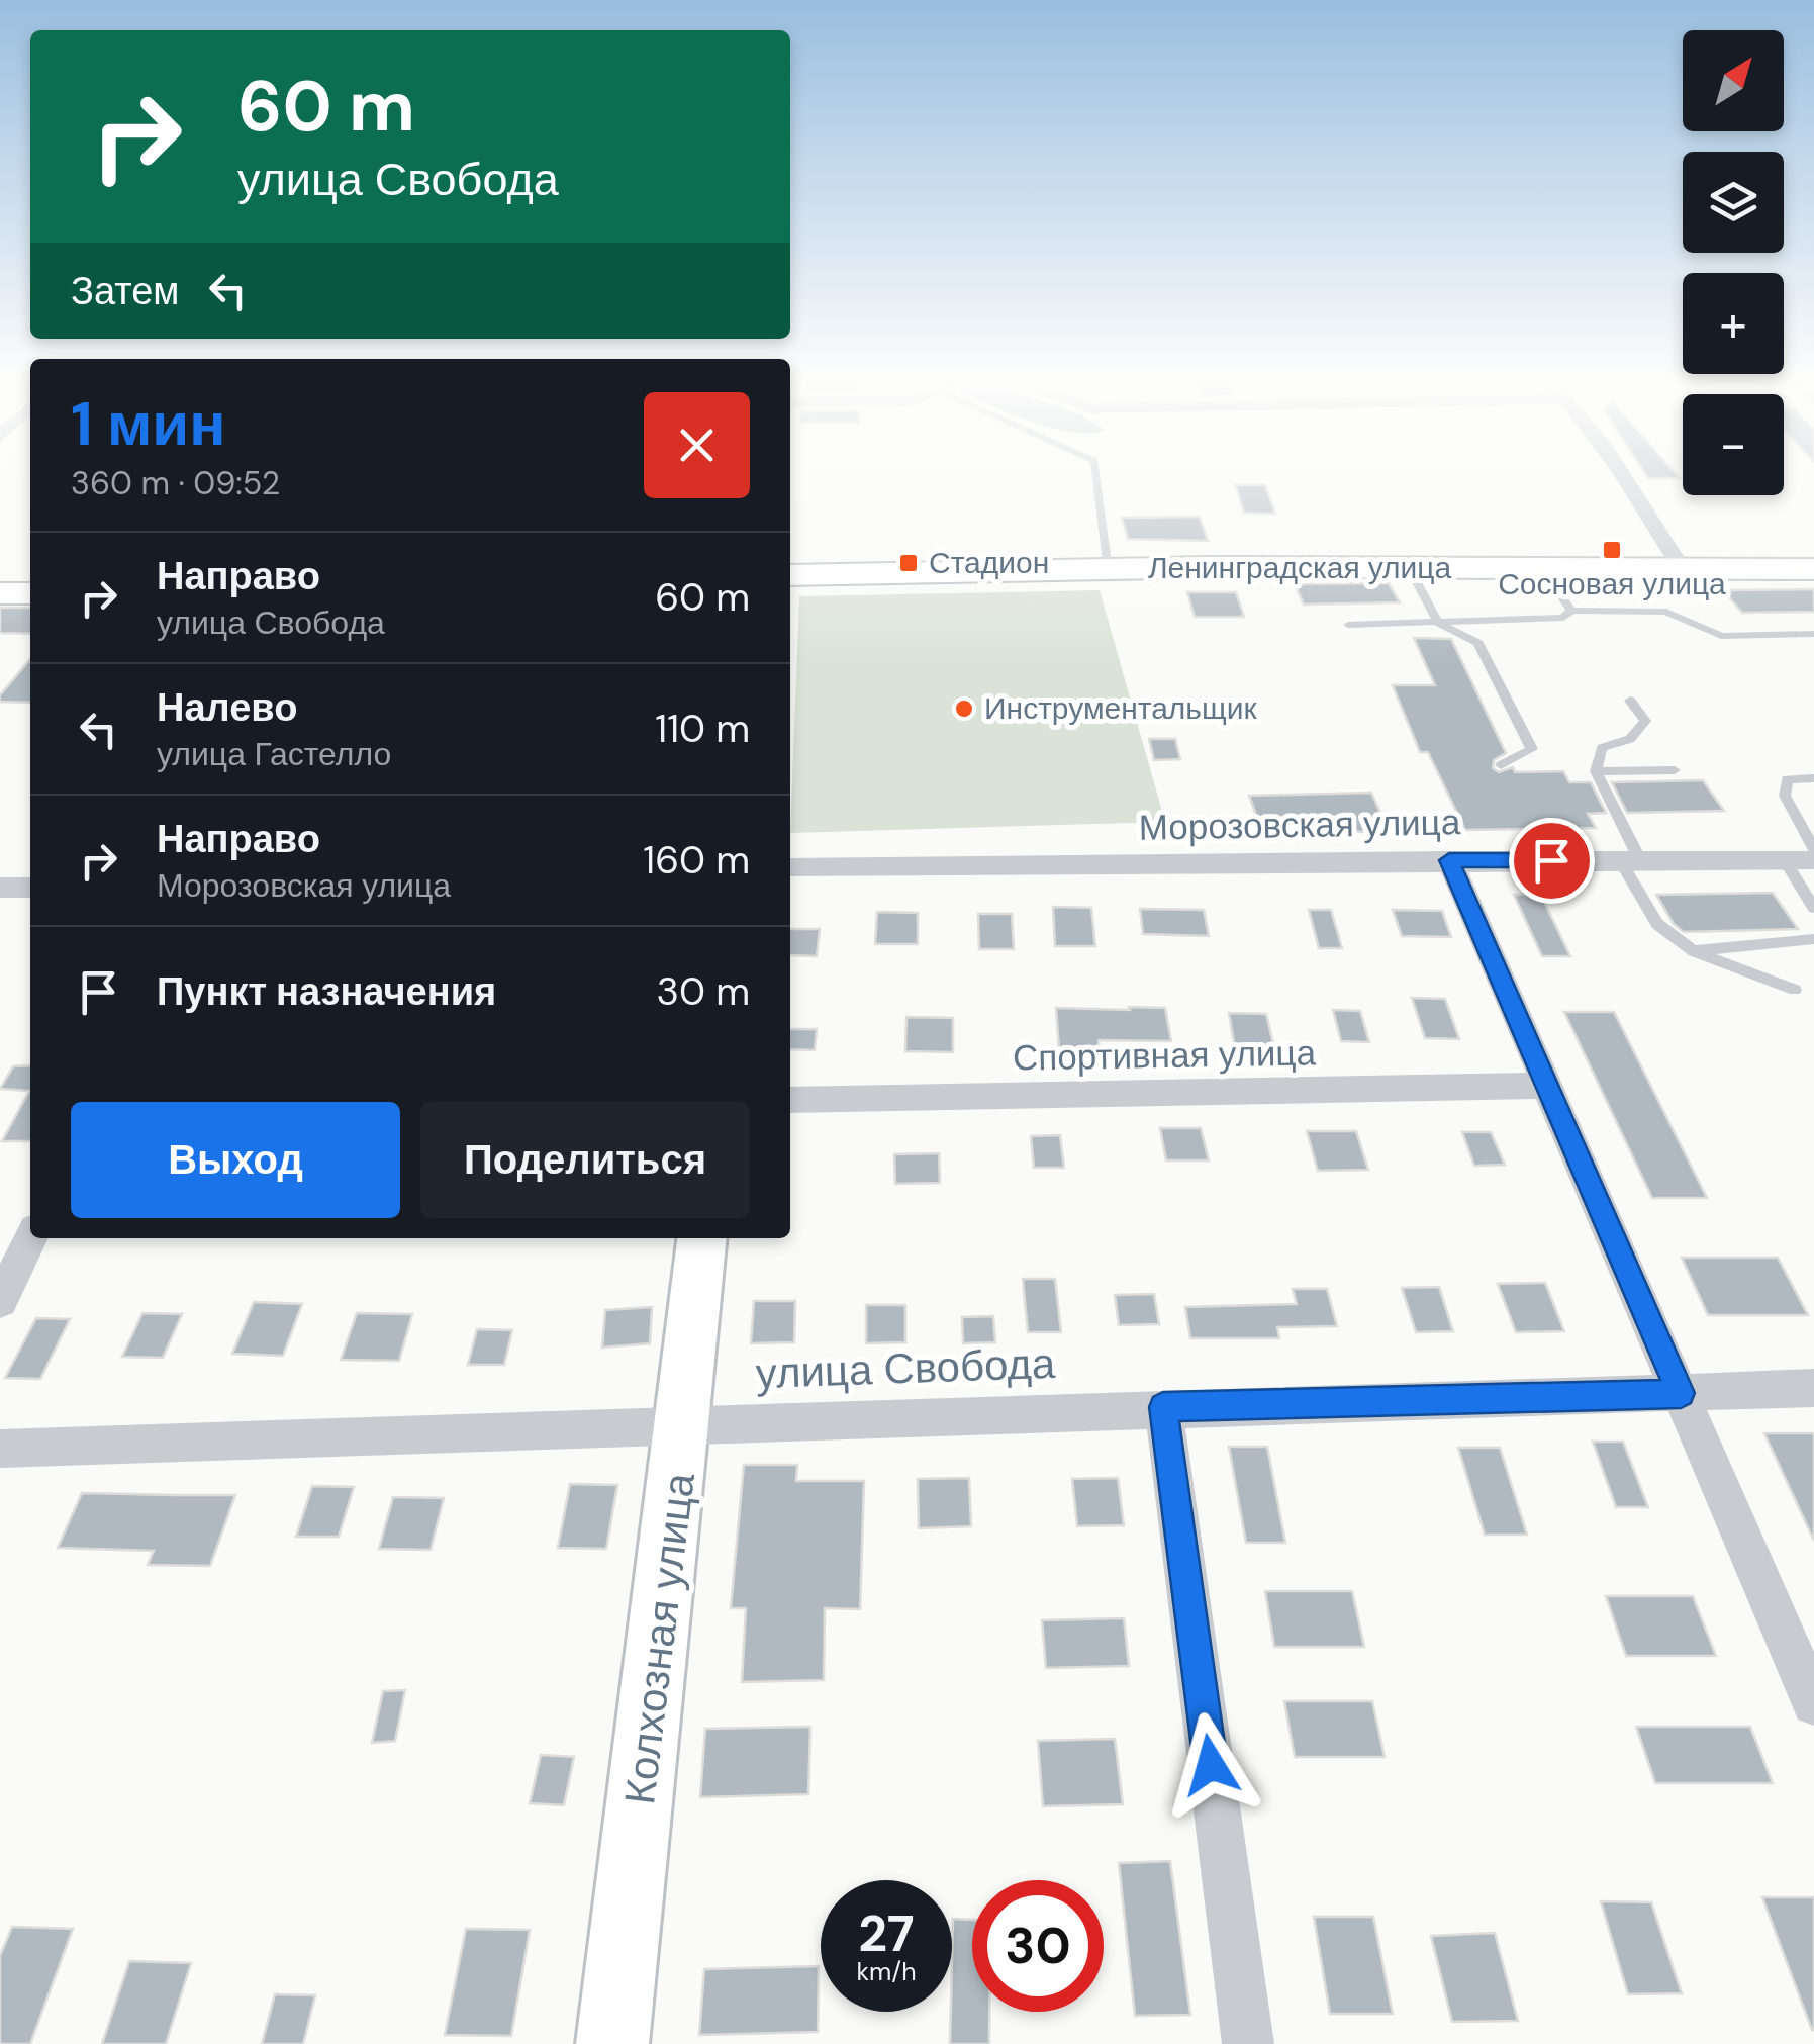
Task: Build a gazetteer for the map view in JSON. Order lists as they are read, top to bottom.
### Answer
{
  "streets": {
    "main road": ["Ленинградская улица", "Колхозная улица"],
    "street": ["Морозовская улица", "Спортивная улица", "улица Свобода"]
  },
  "crossings": [
    ["улица Свобода", "Колхозная улица"]
  ],
  "places": {
    "transit": ["Сосновая улица", "Стадион"],
    "other": ["Инструментальщик"]
  },
  "north": "top right",
  "page": {
    "map_buttons": ["+", "−"],
    "turn": ["60 m", "улица Свобода"],
    "then": "Затем",
    "heading": ["1 мин", "360 m · 09:52"],
    "list": [
      {
        "name": "Направо",
        "note": "улица Свобода",
        "value": "60 m"
      },
      {
        "name": "Налево",
        "note": "улица Гастелло",
        "value": "110 m"
      },
      {
        "name": "Направо",
        "note": "Морозовская улица",
        "value": "160 m"
      },
      {
        "name": "Пункт назначения",
        "value": "30 m"
      }
    ],
    "buttons": ["Выход", "Поделиться"],
    "speed": "27 km/h",
    "limit": "30"
  }
}
